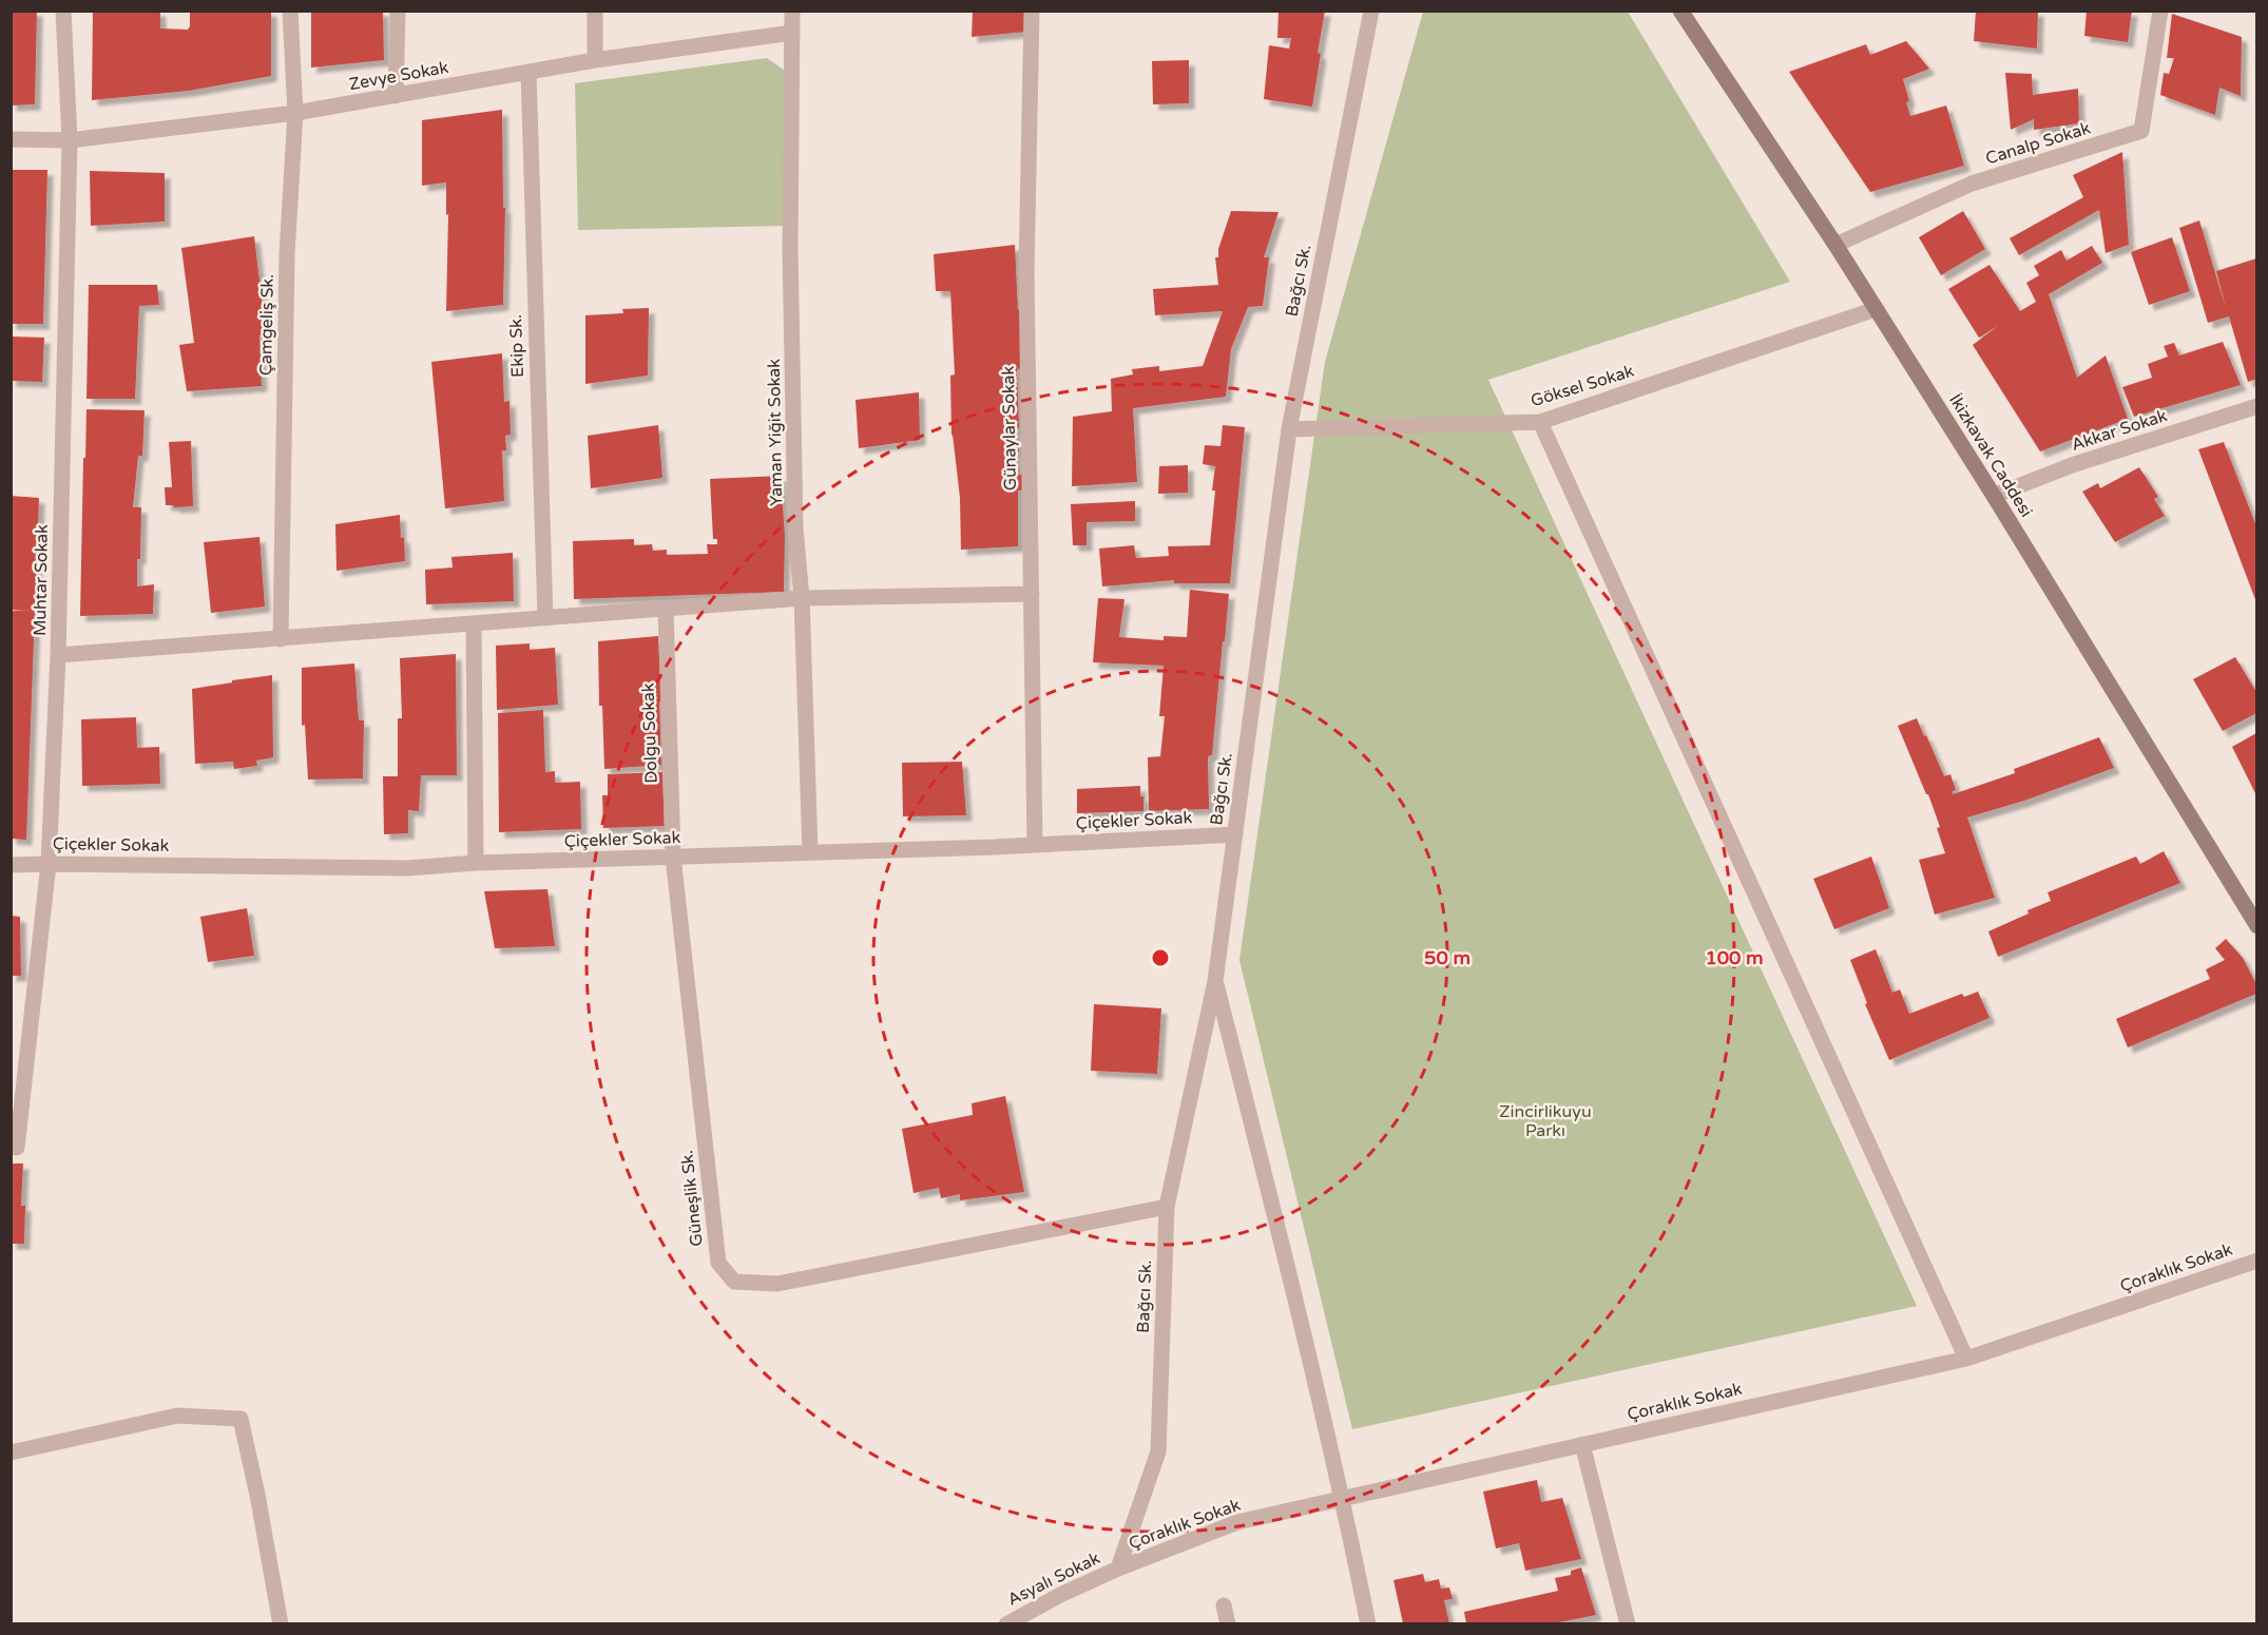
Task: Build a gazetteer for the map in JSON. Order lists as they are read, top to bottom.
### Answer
{
  "streets": {
    "street": [
      "Zevye Sokak",
      "Canalp Sokak",
      "Bağcı Sk.",
      "Çamgeliş Sk.",
      "Ekip Sk.",
      "Göksel Sokak",
      "Günaylar Sokak",
      "Akkar Sokak",
      "Yaman Yiğit Sokak",
      "İkizkavak Caddesi",
      "Muhtar Sokak",
      "Dolgu Sokak",
      "Çiçekler Sokak",
      "Güneşlik Sk.",
      "Çoraklık Sokak",
      "Asyalı Sokak"
    ]
  },
  "crossings": [
    ["Zevye Sokak", "Çamgeliş Sk."],
    ["Zevye Sokak", "Ekip Sk."],
    ["Zevye Sokak", "Yaman Yiğit Sokak"],
    ["Zevye Sokak", "Muhtar Sokak"],
    ["Canalp Sokak", "İkizkavak Caddesi"],
    ["Bağcı Sk.", "Göksel Sokak"],
    ["Bağcı Sk.", "Çiçekler Sokak"],
    ["Bağcı Sk.", "Güneşlik Sk."],
    ["Bağcı Sk.", "Çoraklık Sokak"],
    ["Bağcı Sk.", "Asyalı Sokak"],
    ["Göksel Sokak", "İkizkavak Caddesi"],
    ["Günaylar Sokak", "Çiçekler Sokak"],
    ["Akkar Sokak", "İkizkavak Caddesi"],
    ["Yaman Yiğit Sokak", "Çiçekler Sokak"],
    ["Muhtar Sokak", "Çiçekler Sokak"],
    ["Dolgu Sokak", "Çiçekler Sokak"],
    ["Dolgu Sokak", "Güneşlik Sk."],
    ["Çiçekler Sokak", "Güneşlik Sk."],
    ["Çoraklık Sokak", "Asyalı Sokak"]
  ],
  "parks": ["Zincirlikuyu Parkı"],
  "rings": ["50 m", "100 m"]
}
